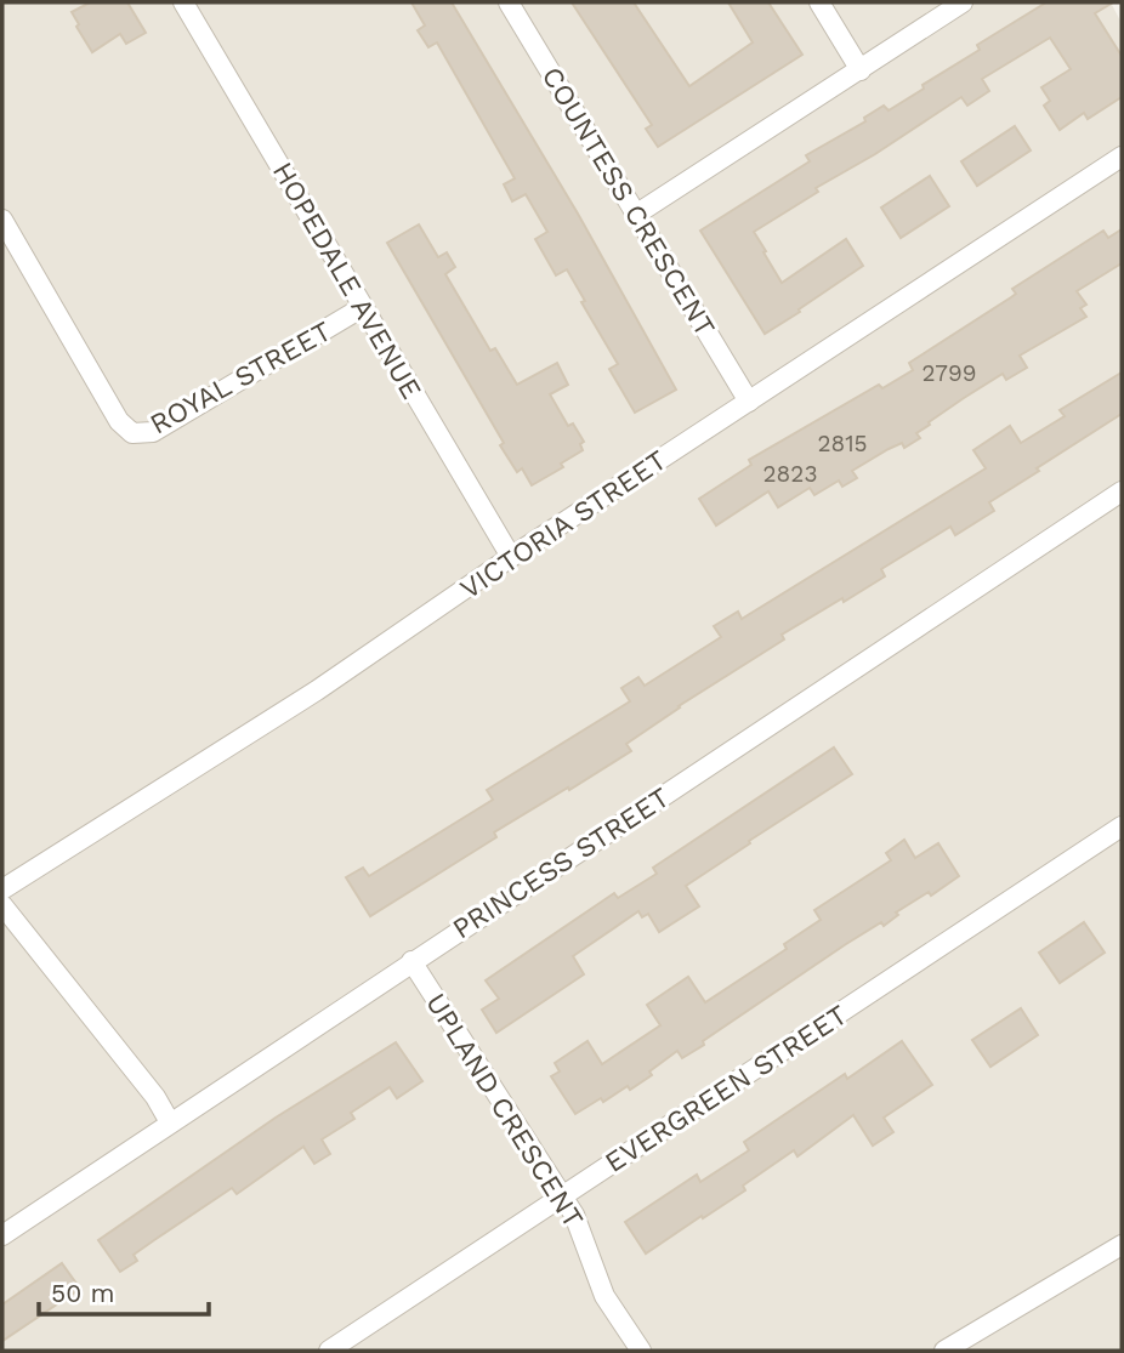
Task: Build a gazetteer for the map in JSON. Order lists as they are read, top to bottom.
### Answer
{
  "streets": {
    "street": [
      "COUNTESS CRESCENT",
      "HOPEDALE AVENUE",
      "ROYAL STREET",
      "VICTORIA STREET",
      "PRINCESS STREET",
      "EVERGREEN STREET",
      "UPLAND CRESCENT"
    ]
  },
  "crossings": [
    ["COUNTESS CRESCENT", "VICTORIA STREET"],
    ["HOPEDALE AVENUE", "ROYAL STREET"],
    ["HOPEDALE AVENUE", "VICTORIA STREET"],
    ["PRINCESS STREET", "UPLAND CRESCENT"],
    ["EVERGREEN STREET", "UPLAND CRESCENT"]
  ],
  "house_numbers": ["2799", "2815", "2823"],
  "scale_bar": "50 m"
}
